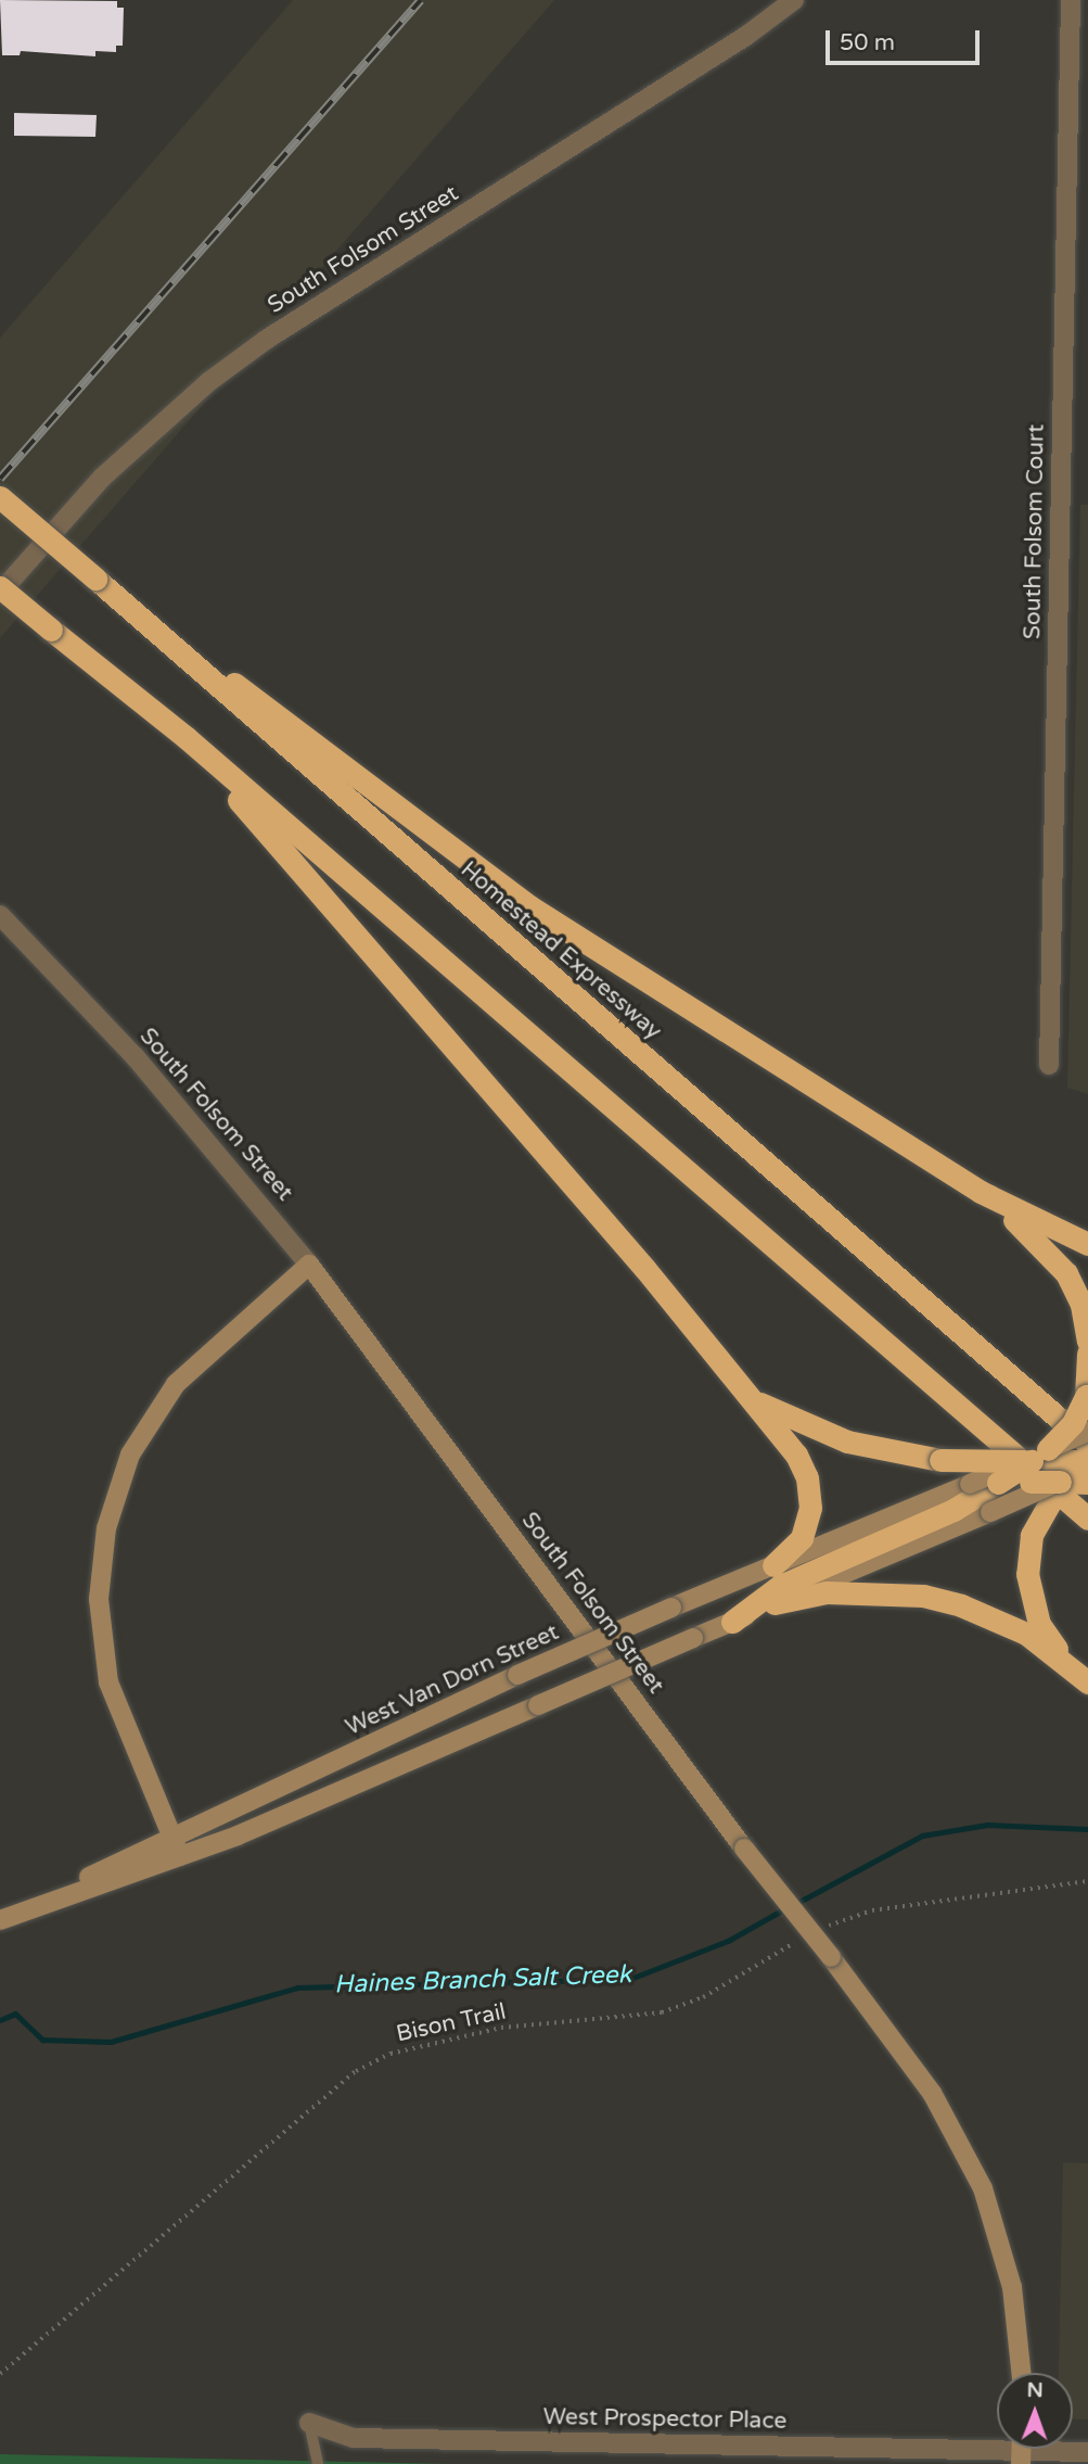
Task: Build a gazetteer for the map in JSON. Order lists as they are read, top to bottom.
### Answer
{
  "streets": {
    "highway": ["Homestead Expressway"],
    "main road": ["South Folsom Street", "West Van Dorn Street"],
    "street": ["South Folsom Court", "West Prospector Place"],
    "path": ["Bison Trail"]
  },
  "water": ["Haines Branch Salt Creek"],
  "scale_bar": "50 m",
  "north": "top"
}
